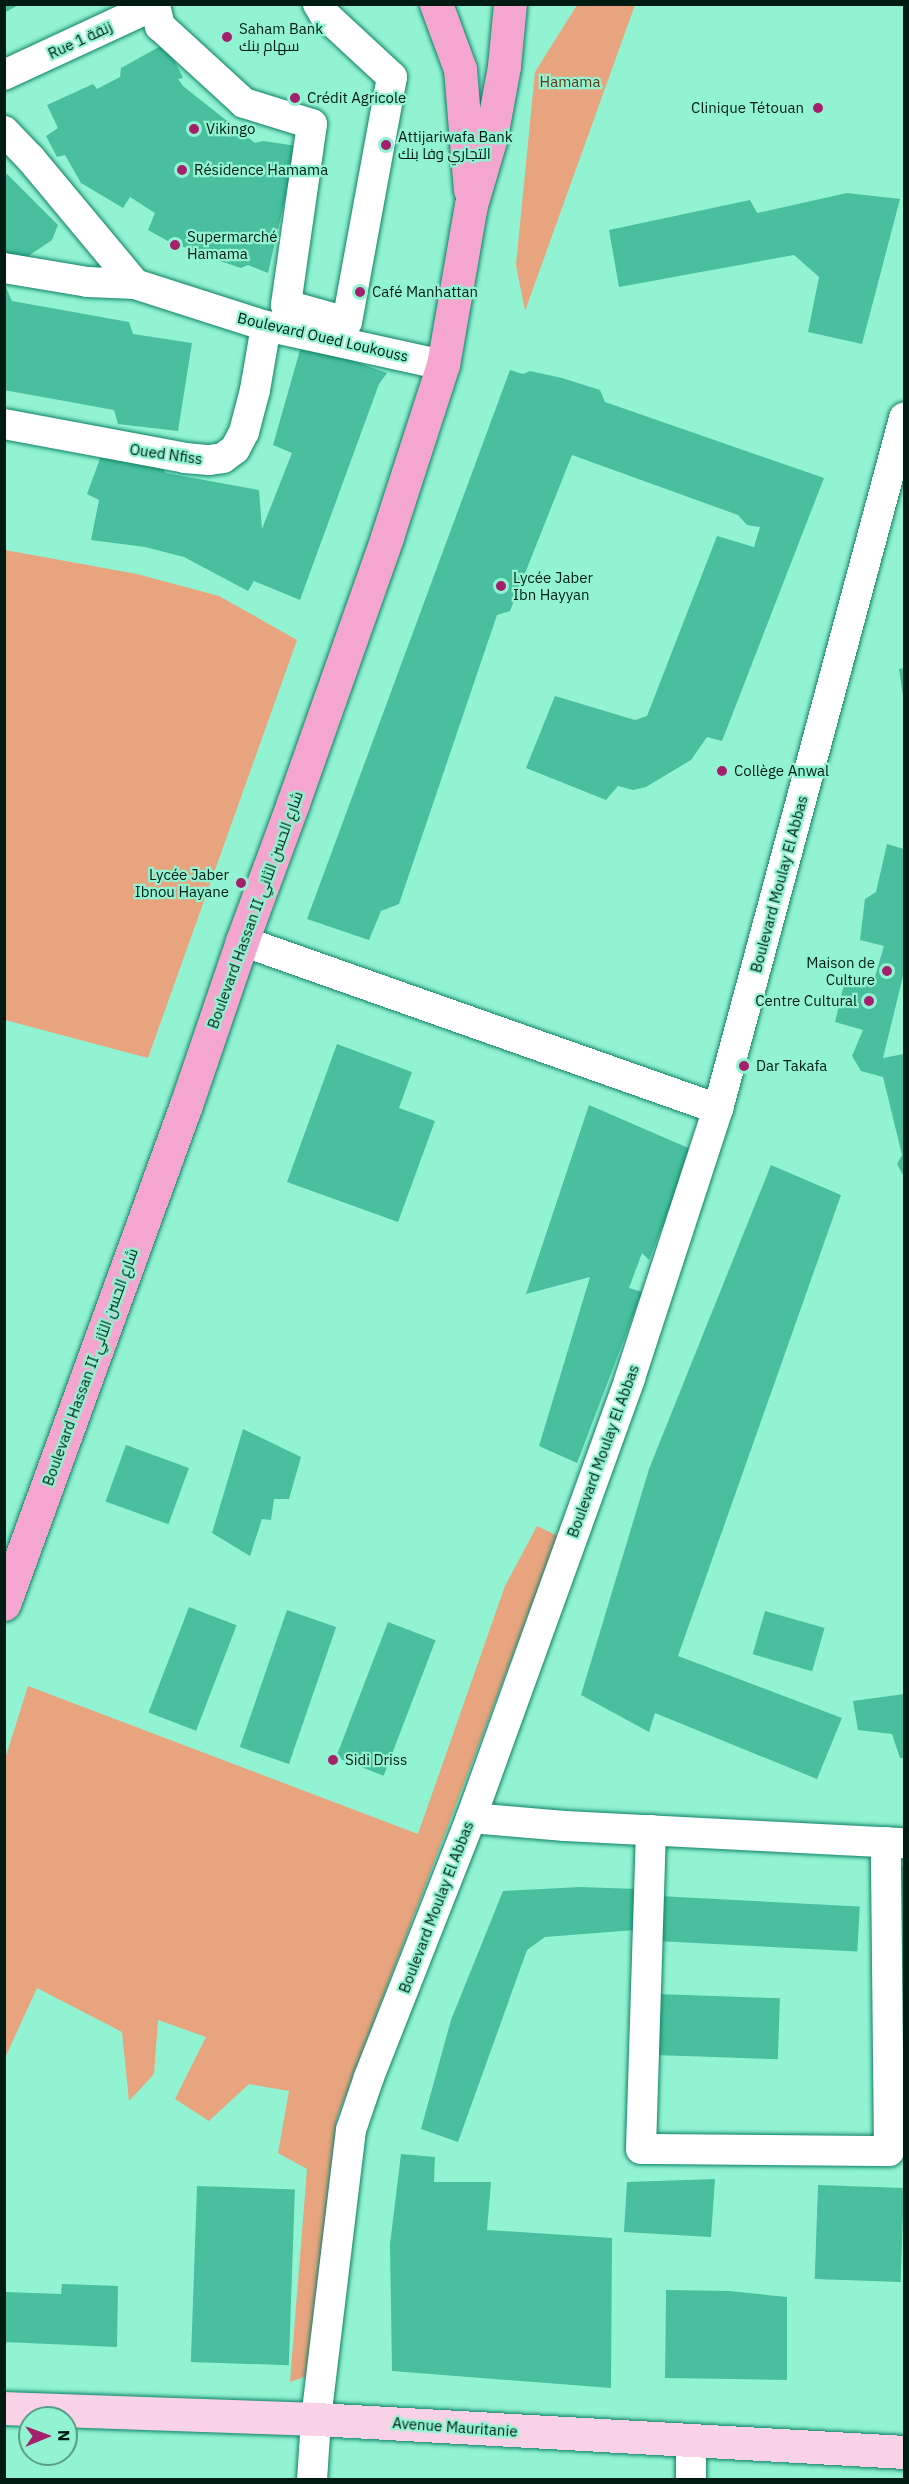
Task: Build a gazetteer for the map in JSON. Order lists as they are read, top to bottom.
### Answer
{
  "streets": {
    "main road": ["Boulevard Hassan II شارع الحسن الثاني"],
    "street": [
      "Rue 1 زنقة",
      "Boulevard Oued Loukouss",
      "Oued Nfiss",
      "Boulevard Moulay El Abbas",
      "Avenue Mauritanie"
    ]
  },
  "crossings": [
    ["Boulevard Oued Loukouss", "Oued Nfiss"],
    ["Boulevard Oued Loukouss", "Boulevard Hassan II شارع الحسن الثاني"],
    ["Boulevard Moulay El Abbas", "Avenue Mauritanie"]
  ],
  "parks": ["Hamama"],
  "places": [
    "Saham Bank سهام بنك",
    "Crédit Agricole",
    "Clinique Tétouan",
    "Vikingo",
    "Attijariwafa Bank التجاري وفا بنك",
    "Résidence Hamama",
    "Supermarché Hamama",
    "Café Manhattan",
    "Lycée Jaber Ibn Hayyan",
    "Collège Anwal",
    "Lycée Jaber Ibnou Hayane",
    "Maison de Culture",
    "Centre Cultural",
    "Dar Takafa",
    "Sidi Driss"
  ],
  "north": "right"
}
